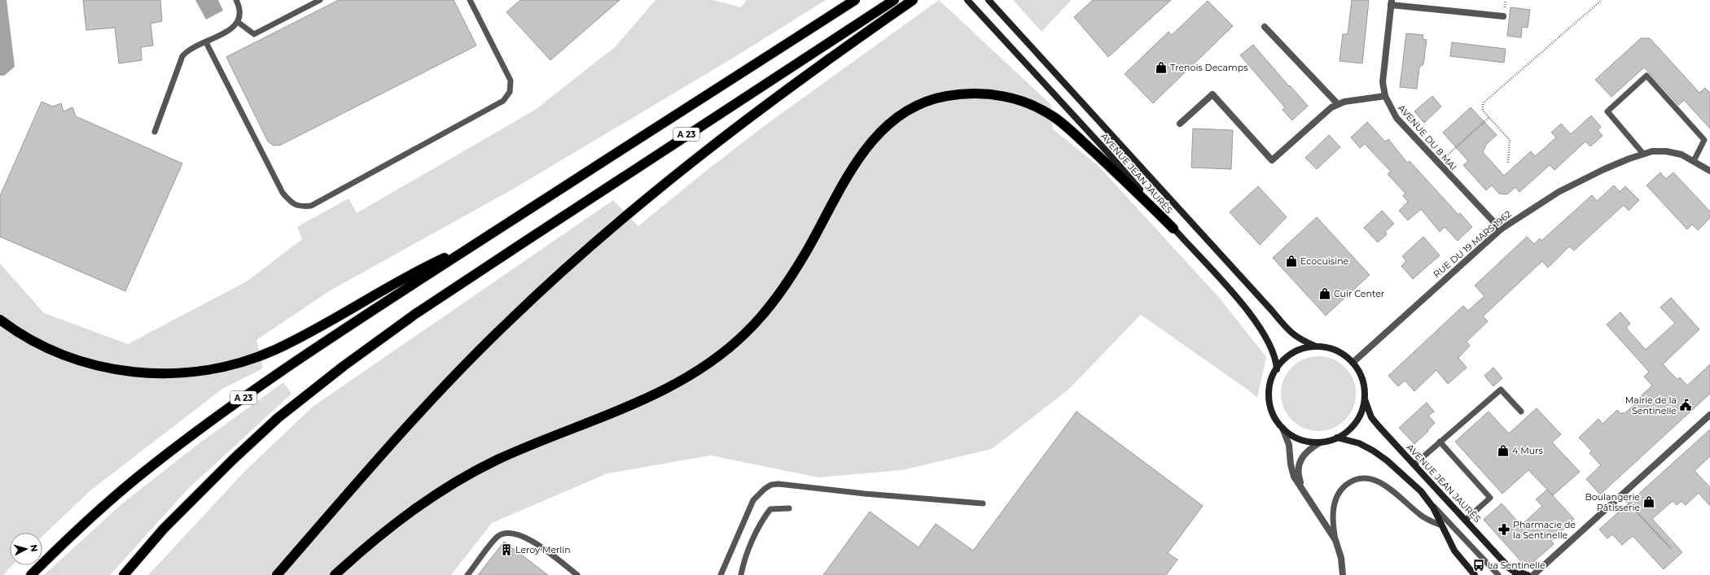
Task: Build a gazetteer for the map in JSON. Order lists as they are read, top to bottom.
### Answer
{
  "streets": {
    "highway": ["A 23"],
    "main road": ["AVENUE JEAN JAURÈS"],
    "street": ["AVENUE DU 8 MAI", "RUE DU 19 MARS 1962"]
  },
  "crossings": [
    ["AVENUE DU 8 MAI", "RUE DU 19 MARS 1962"],
    ["AVENUE JEAN JAURÈS", "RUE DU 19 MARS 1962"]
  ],
  "places": {
    "shop": [
      "Trenois Decamps",
      "Ecocuisine",
      "Cuir Center",
      "4 Murs",
      "Boulangerie Pâtisserie"
    ],
    "public building": ["Mairie de la Sentinelle"],
    "pharmacy": ["Pharmacie de la Sentinelle"],
    "building": ["Leroy Merlin"],
    "bus stop": ["La Sentinelle"]
  },
  "north": "right"
}
